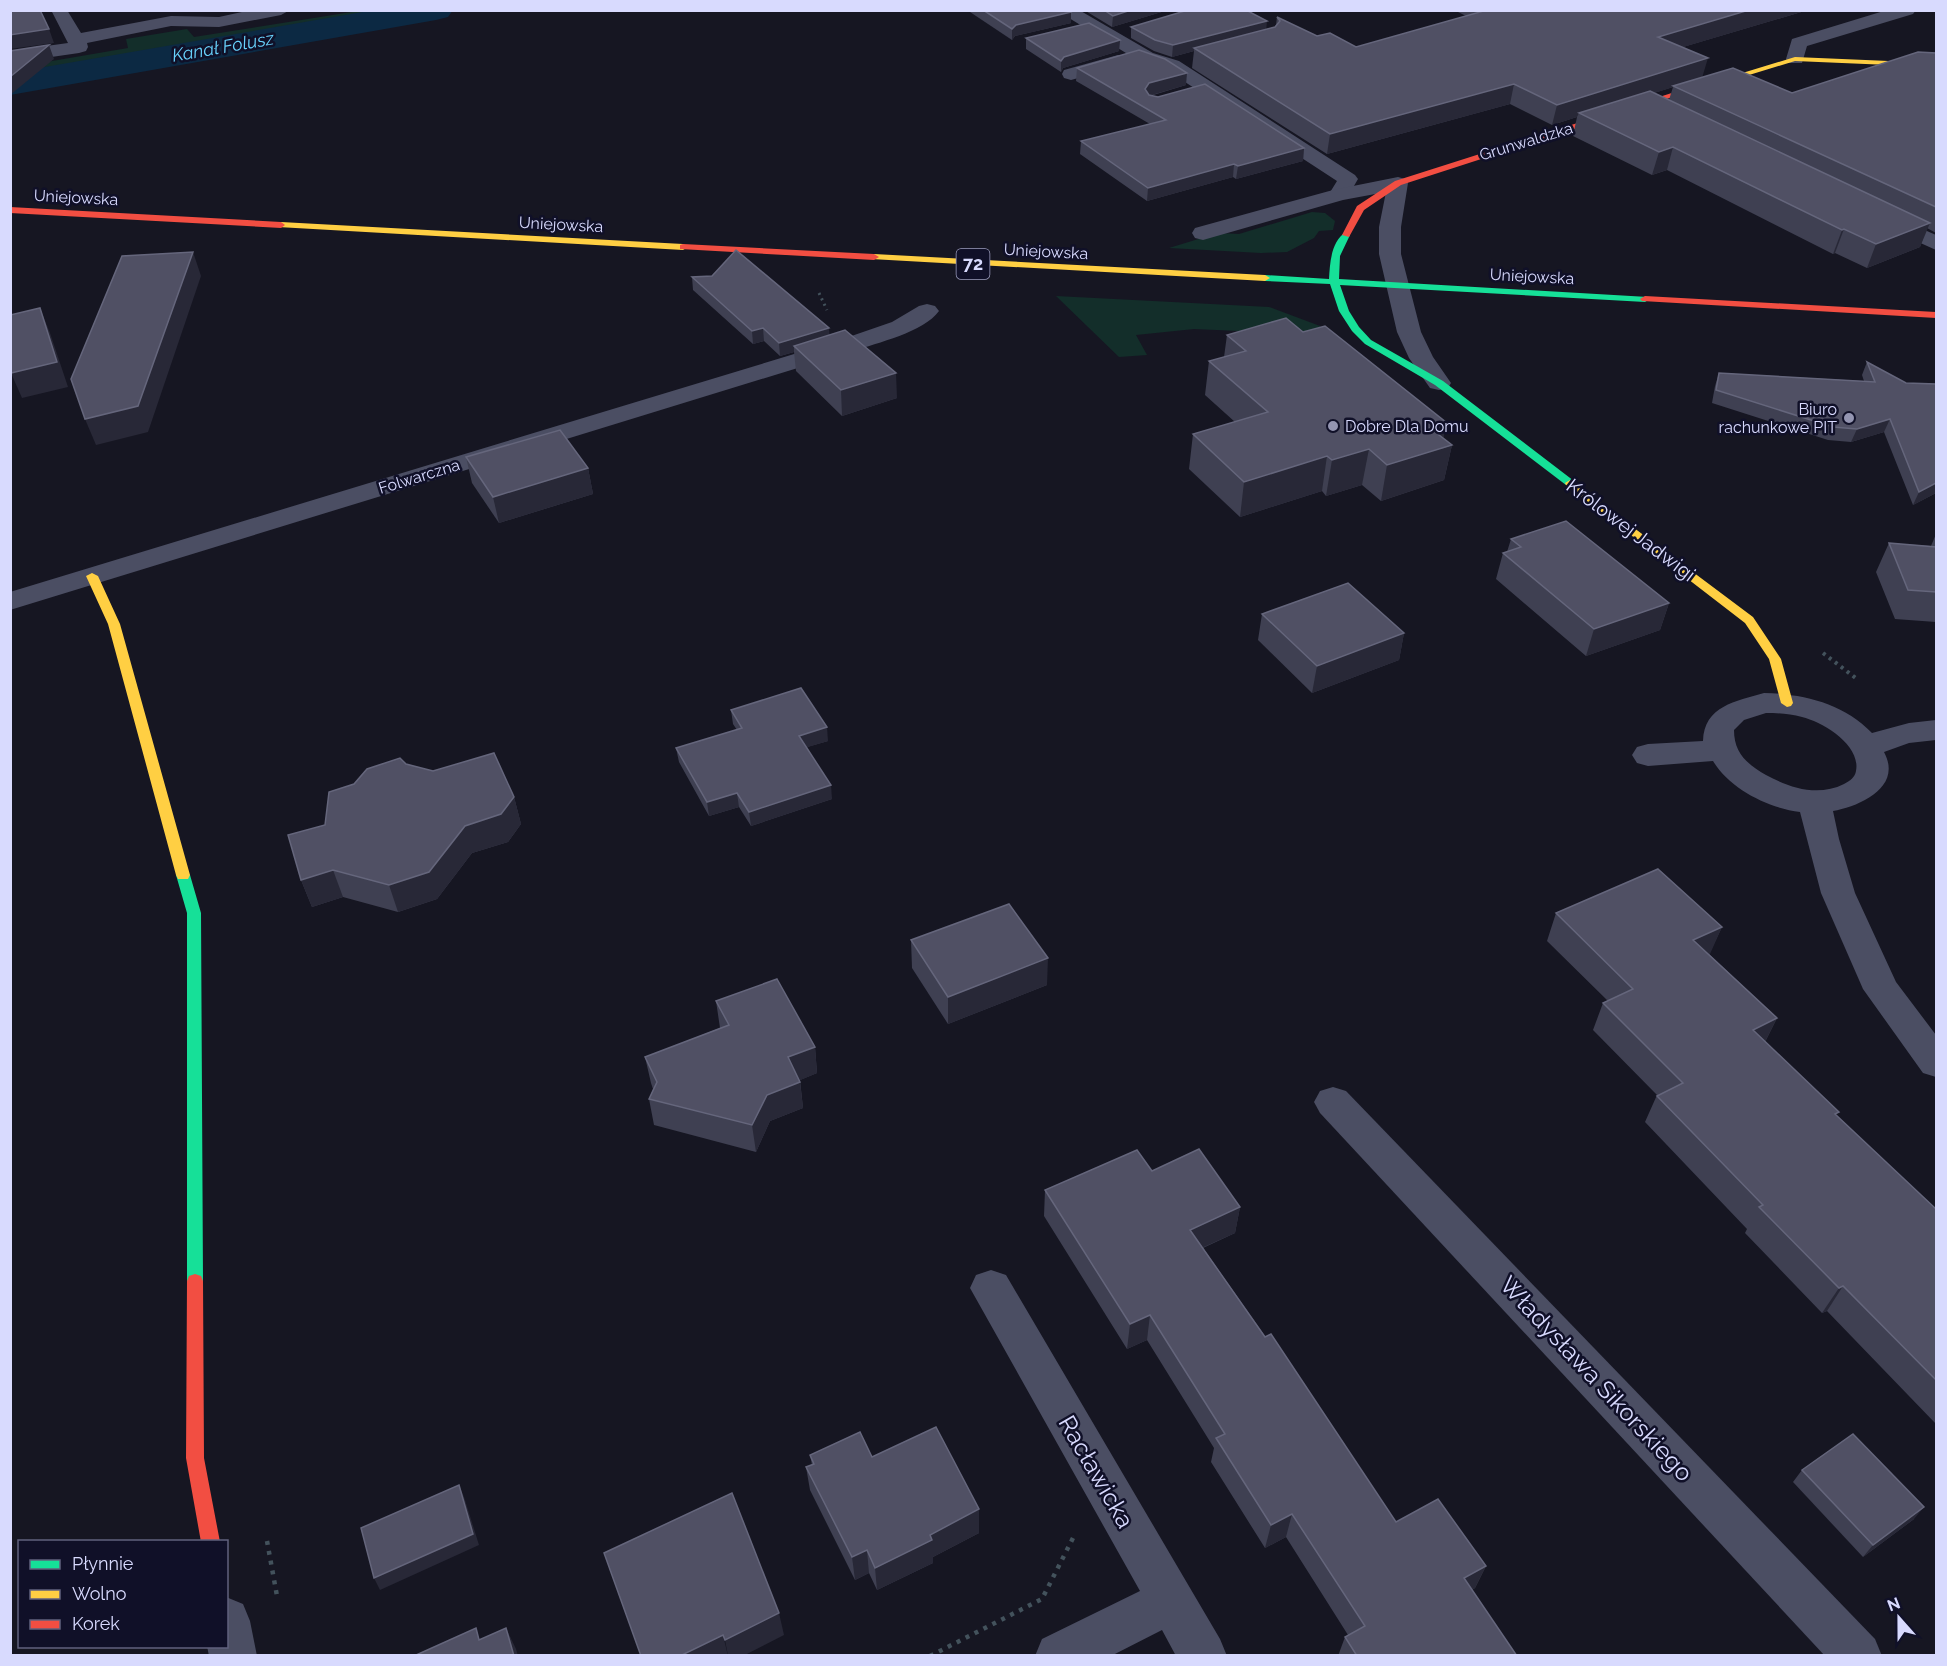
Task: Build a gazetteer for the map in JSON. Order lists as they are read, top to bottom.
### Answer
{
  "streets": {
    "street": [
      "Grunwaldzka",
      "Uniejowska",
      "72",
      "Folwarczna",
      "Królowej Jadwigi",
      "Władysława Sikorskiego",
      "Racławicka"
    ]
  },
  "crossings": [
    ["Grunwaldzka", "Uniejowska"],
    ["Grunwaldzka", "Królowej Jadwigi"],
    ["Uniejowska", "Królowej Jadwigi"]
  ],
  "water": ["Kanał Folusz"],
  "places": ["Biuro rachunkowe PIT", "Dobre Dla Domu"],
  "legend": ["Płynnie", "Wolno", "Korek"],
  "north": "top"
}
